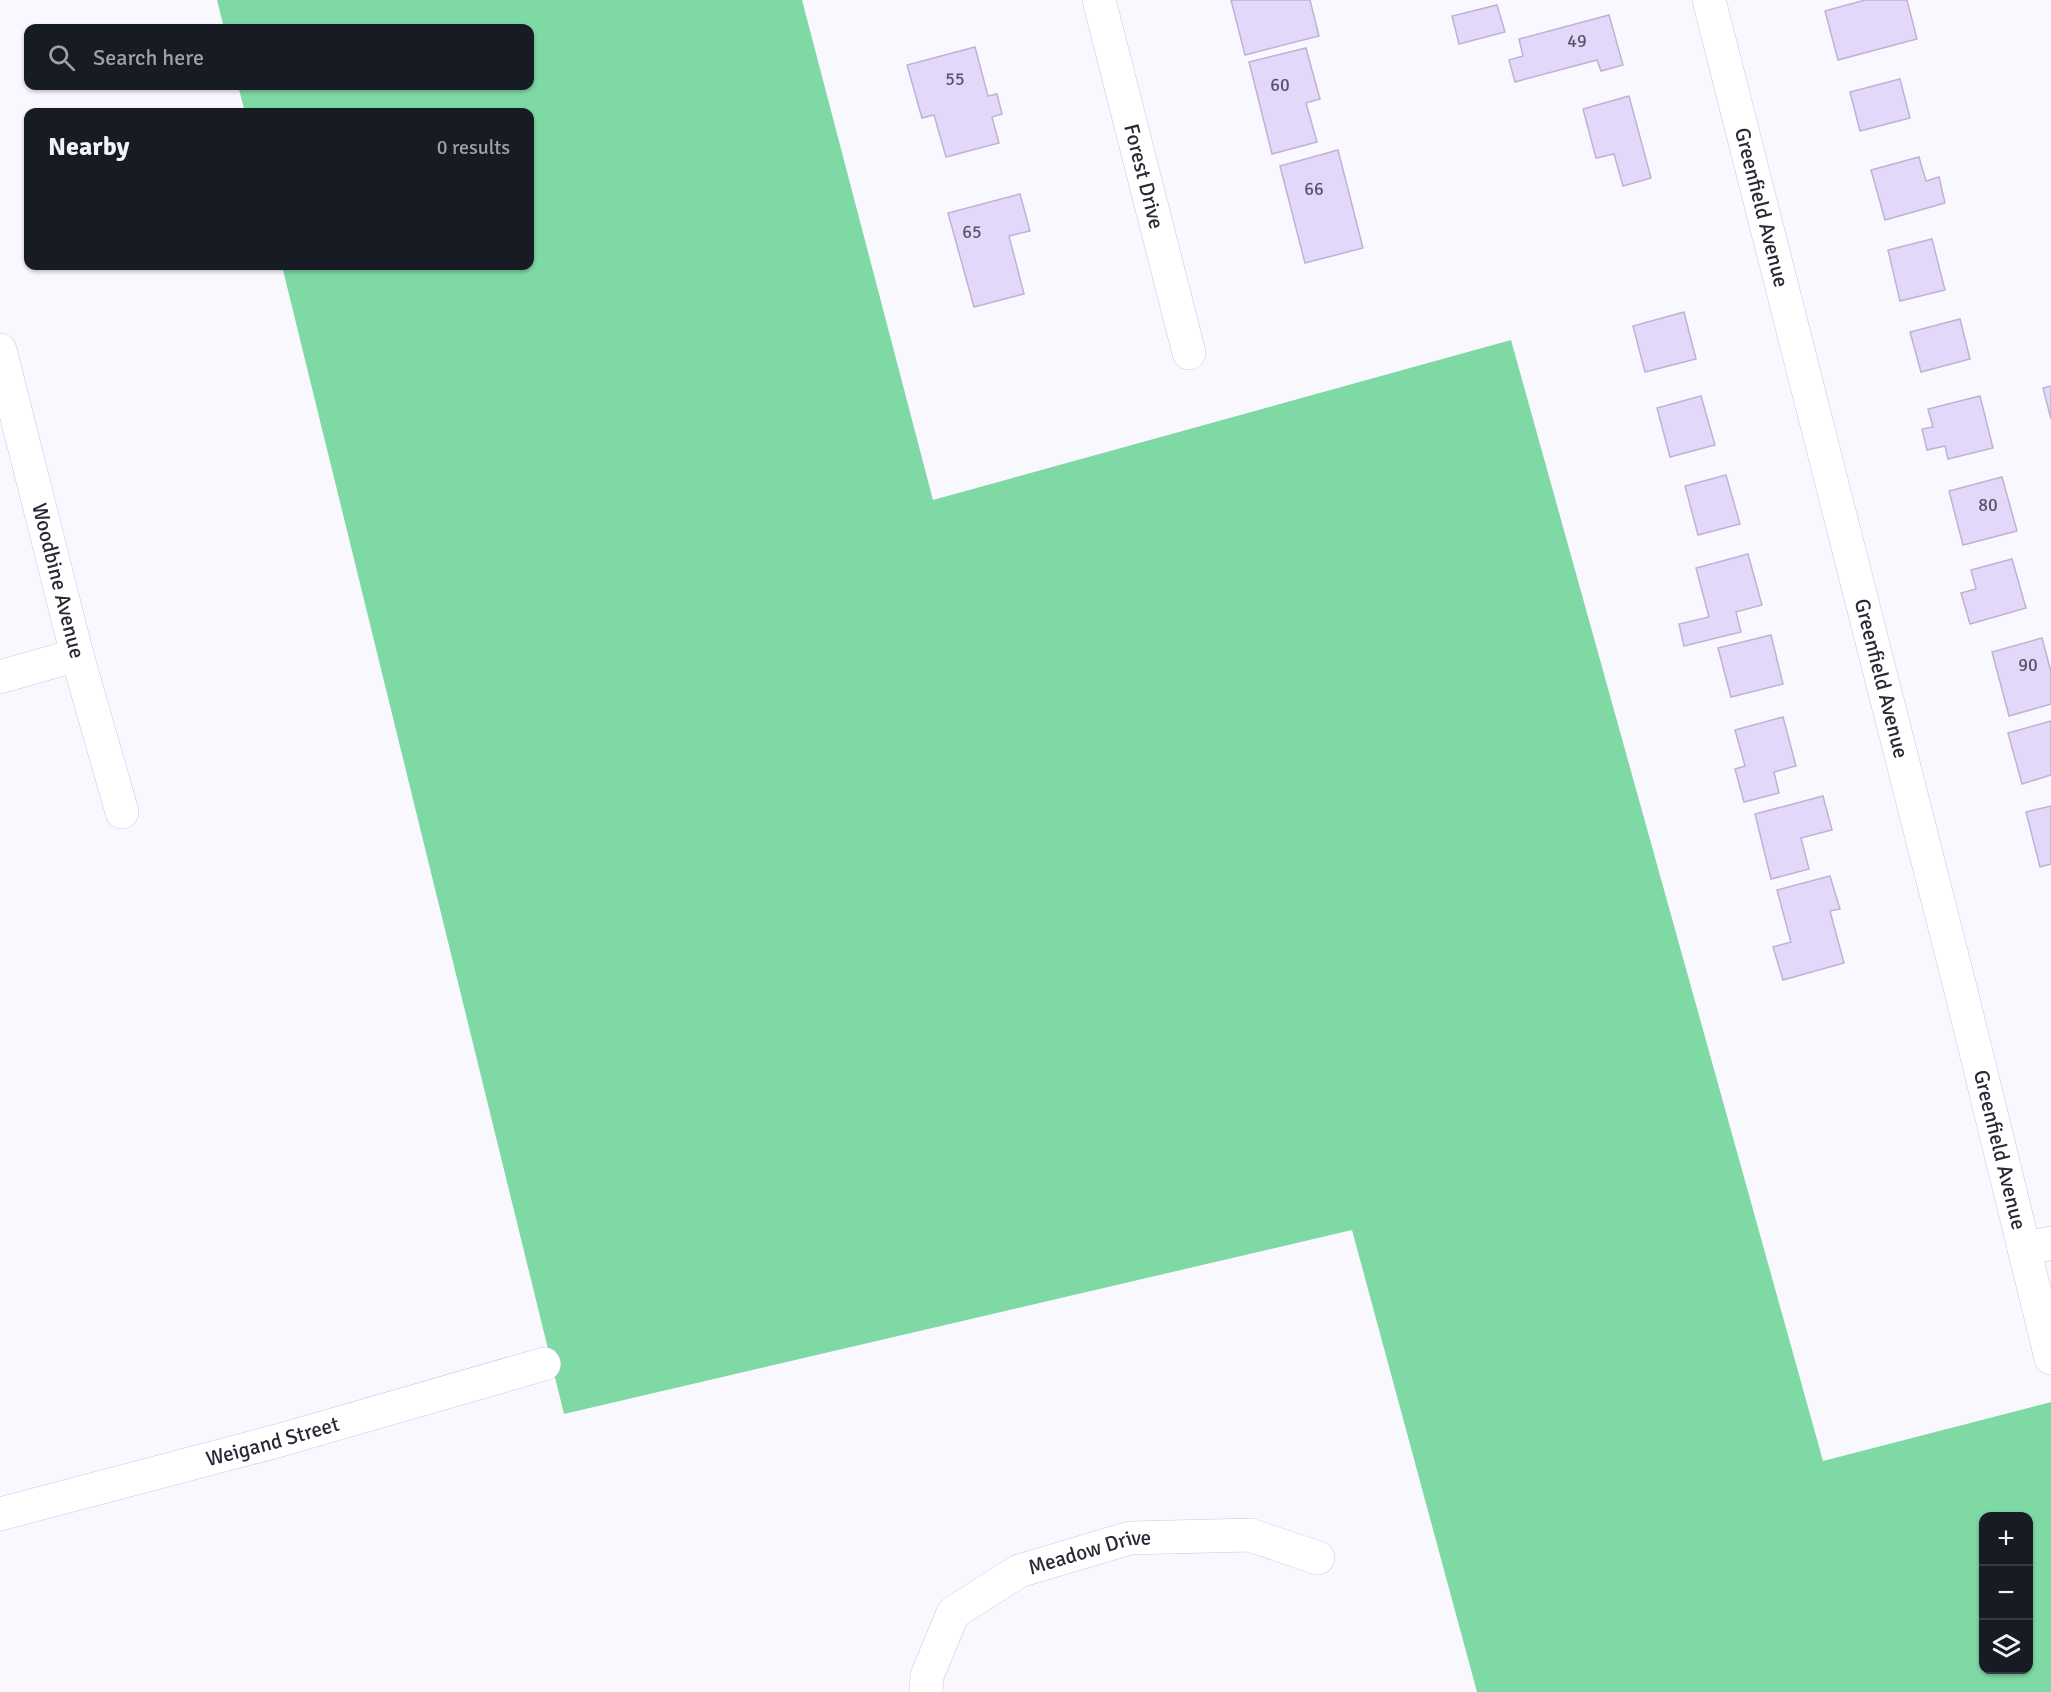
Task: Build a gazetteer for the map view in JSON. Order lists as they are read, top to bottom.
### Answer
{
  "streets": {
    "street": [
      "Forest Drive",
      "Greenfield Avenue",
      "Woodbine Avenue",
      "Weigand Street",
      "Meadow Drive"
    ]
  },
  "house_numbers": [
    "49",
    "55",
    "60",
    "66",
    "65",
    "80",
    "90"
  ],
  "page": {
    "search": "Search here",
    "heading": ["Nearby", "0 results"],
    "map_buttons": ["+", "−"]
  }
}
